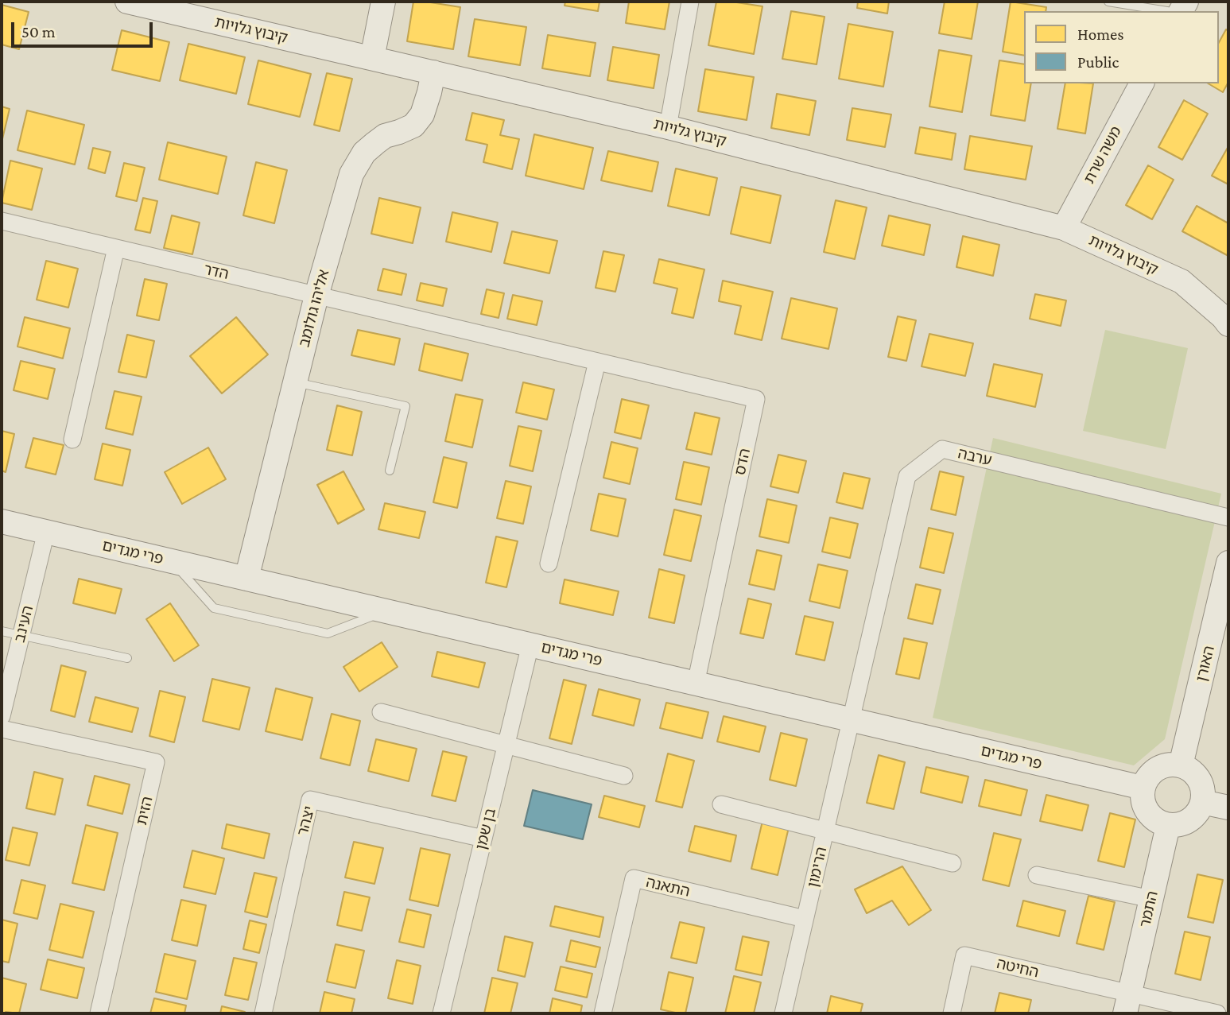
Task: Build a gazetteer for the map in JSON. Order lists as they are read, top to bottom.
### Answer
{
  "streets": {
    "street": [
      "קיבוץ גלויות",
      "משה שרת",
      "הדר",
      "אליהו גולומב",
      "ערבה",
      "הדס",
      "פרי מגדים",
      "העינב",
      "האורן",
      "הזית",
      "יצהר",
      "בן שמן",
      "הרימון",
      "התאנה",
      "התמר",
      "החיטה"
    ]
  },
  "crossings": [
    ["קיבוץ גלויות", "משה שרת"],
    ["קיבוץ גלויות", "אליהו גולומב"],
    ["הדר", "אליהו גולומב"],
    ["הדר", "הדס"],
    ["אליהו גולומב", "הדס"],
    ["אליהו גולומב", "פרי מגדים"],
    ["ערבה", "פרי מגדים"],
    ["ערבה", "הרימון"],
    ["הדס", "פרי מגדים"],
    ["פרי מגדים", "העינב"],
    ["פרי מגדים", "האורן"],
    ["פרי מגדים", "בן שמן"],
    ["פרי מגדים", "הרימון"],
    ["פרי מגדים", "התמר"],
    ["האורן", "התמר"],
    ["יצהר", "בן שמן"],
    ["הרימון", "התאנה"],
    ["התמר", "החיטה"]
  ],
  "legend": ["Homes", "Public"],
  "scale_bar": "50 m"
}
